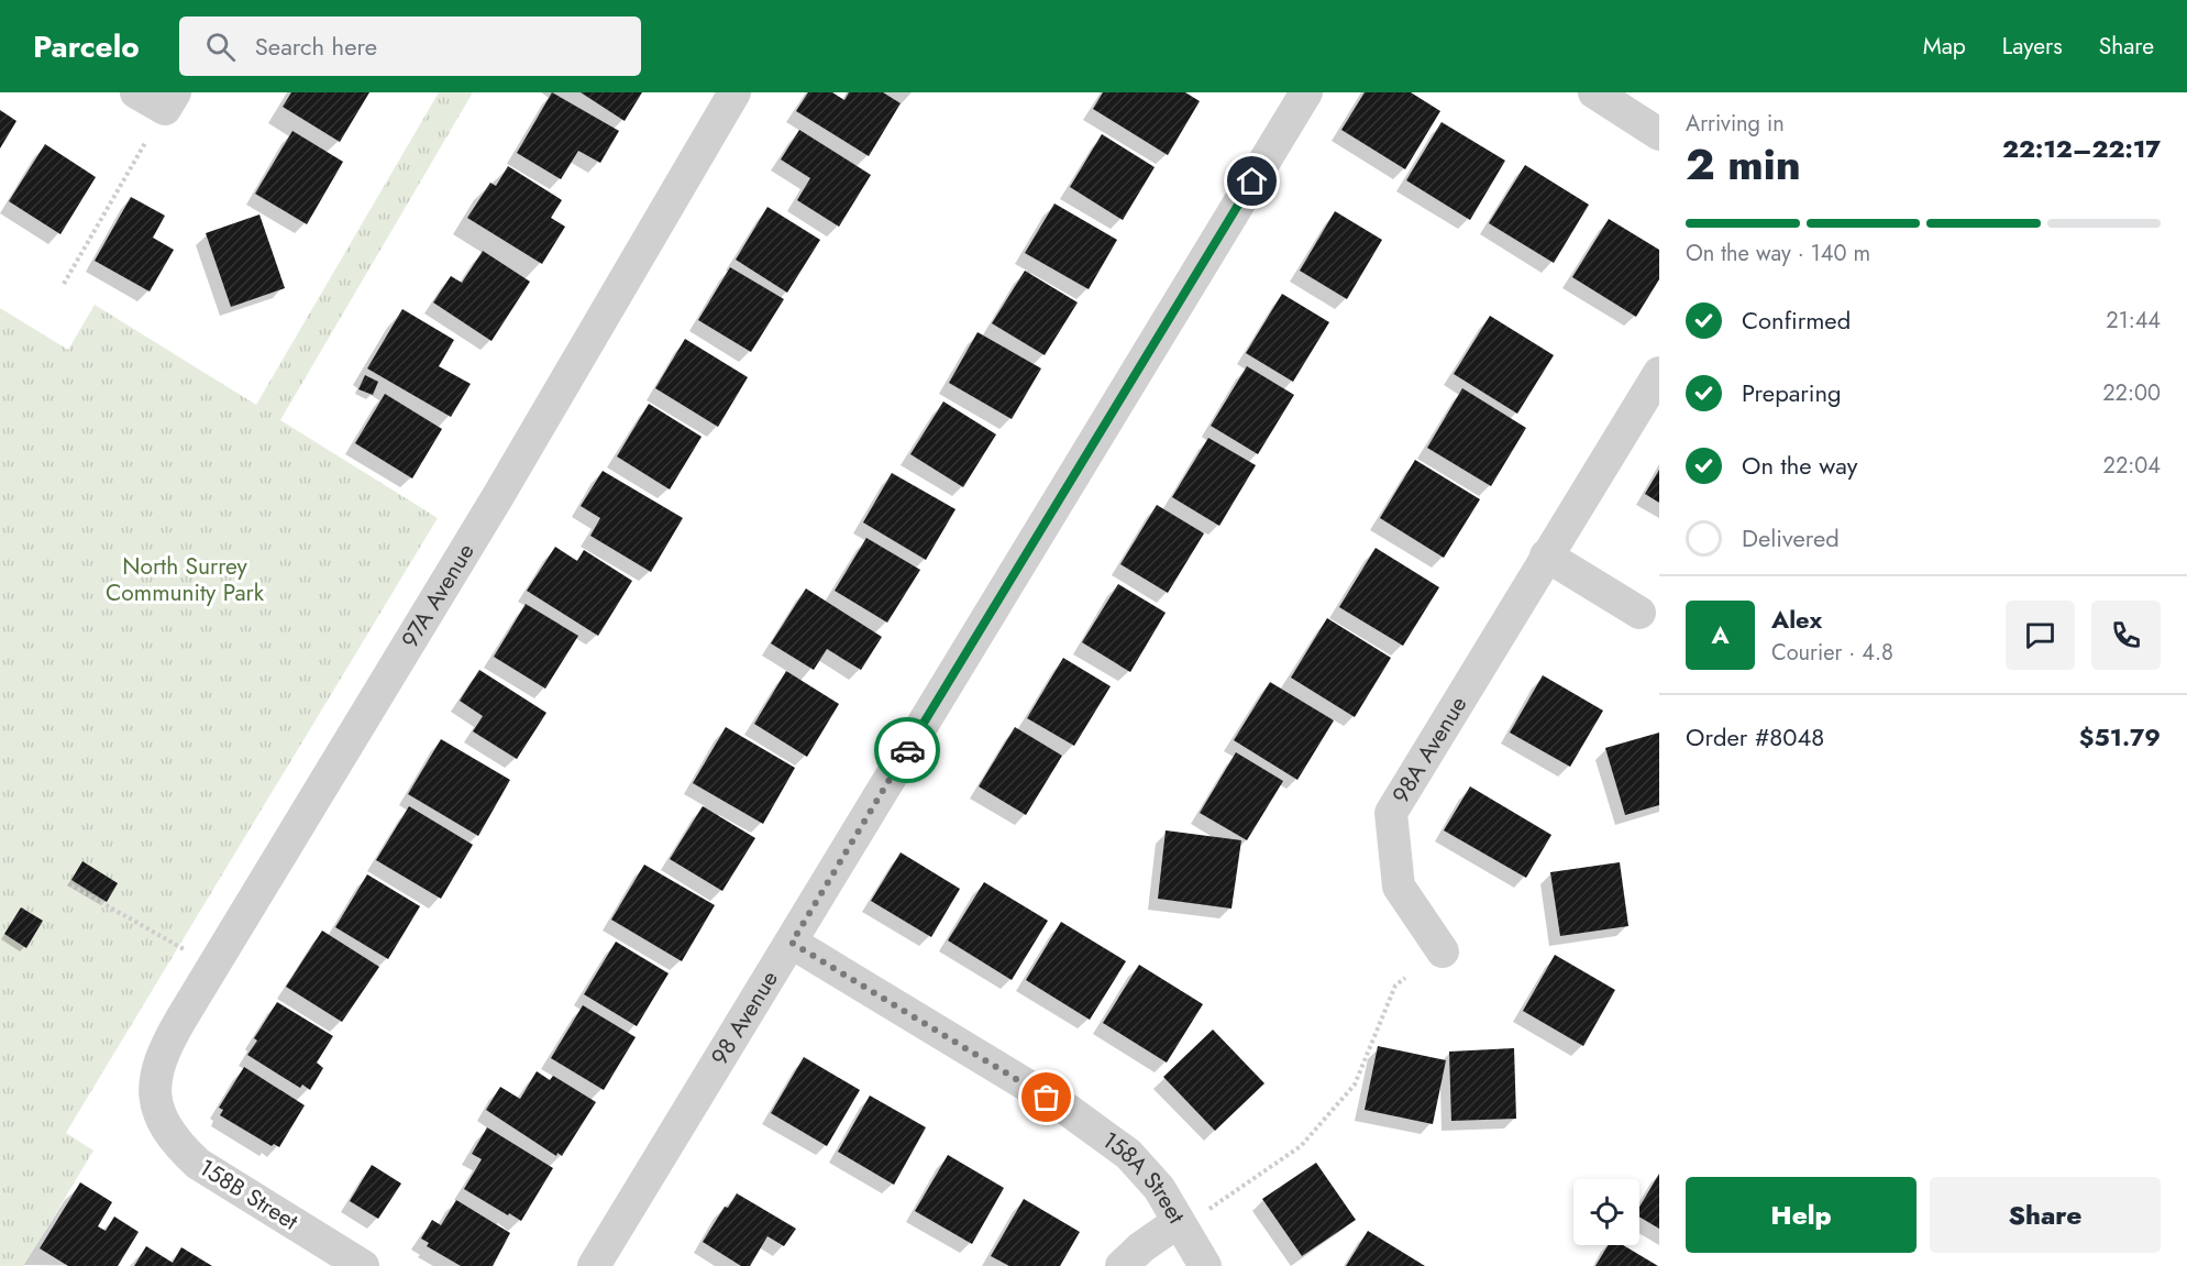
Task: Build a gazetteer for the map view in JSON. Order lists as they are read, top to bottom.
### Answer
{
  "streets": {
    "street": [
      "97A Avenue",
      "98A Avenue",
      "98 Avenue",
      "158A Street",
      "158B Street"
    ]
  },
  "crossings": [
    ["97A Avenue", "158B Street"],
    ["98 Avenue", "158A Street"]
  ],
  "parks": ["North Surrey Community Park"],
  "page": {
    "header": "Parcelo",
    "search": "Search here",
    "nav": ["Map", "Layers", "Share"],
    "heading": ["2 min", "Arriving in", "22:12–22:17"],
    "panel": [
      "Alex",
      "Courier · 4.8",
      "Order #8048",
      "$51.79"
    ],
    "bar": "On the way · 140 m",
    "list": [
      ["Confirmed", "21:44"],
      ["Preparing", "22:00"],
      ["On the way", "22:04"],
      "Delivered"
    ],
    "round": "A",
    "buttons": ["Help", "Share"]
  }
}
